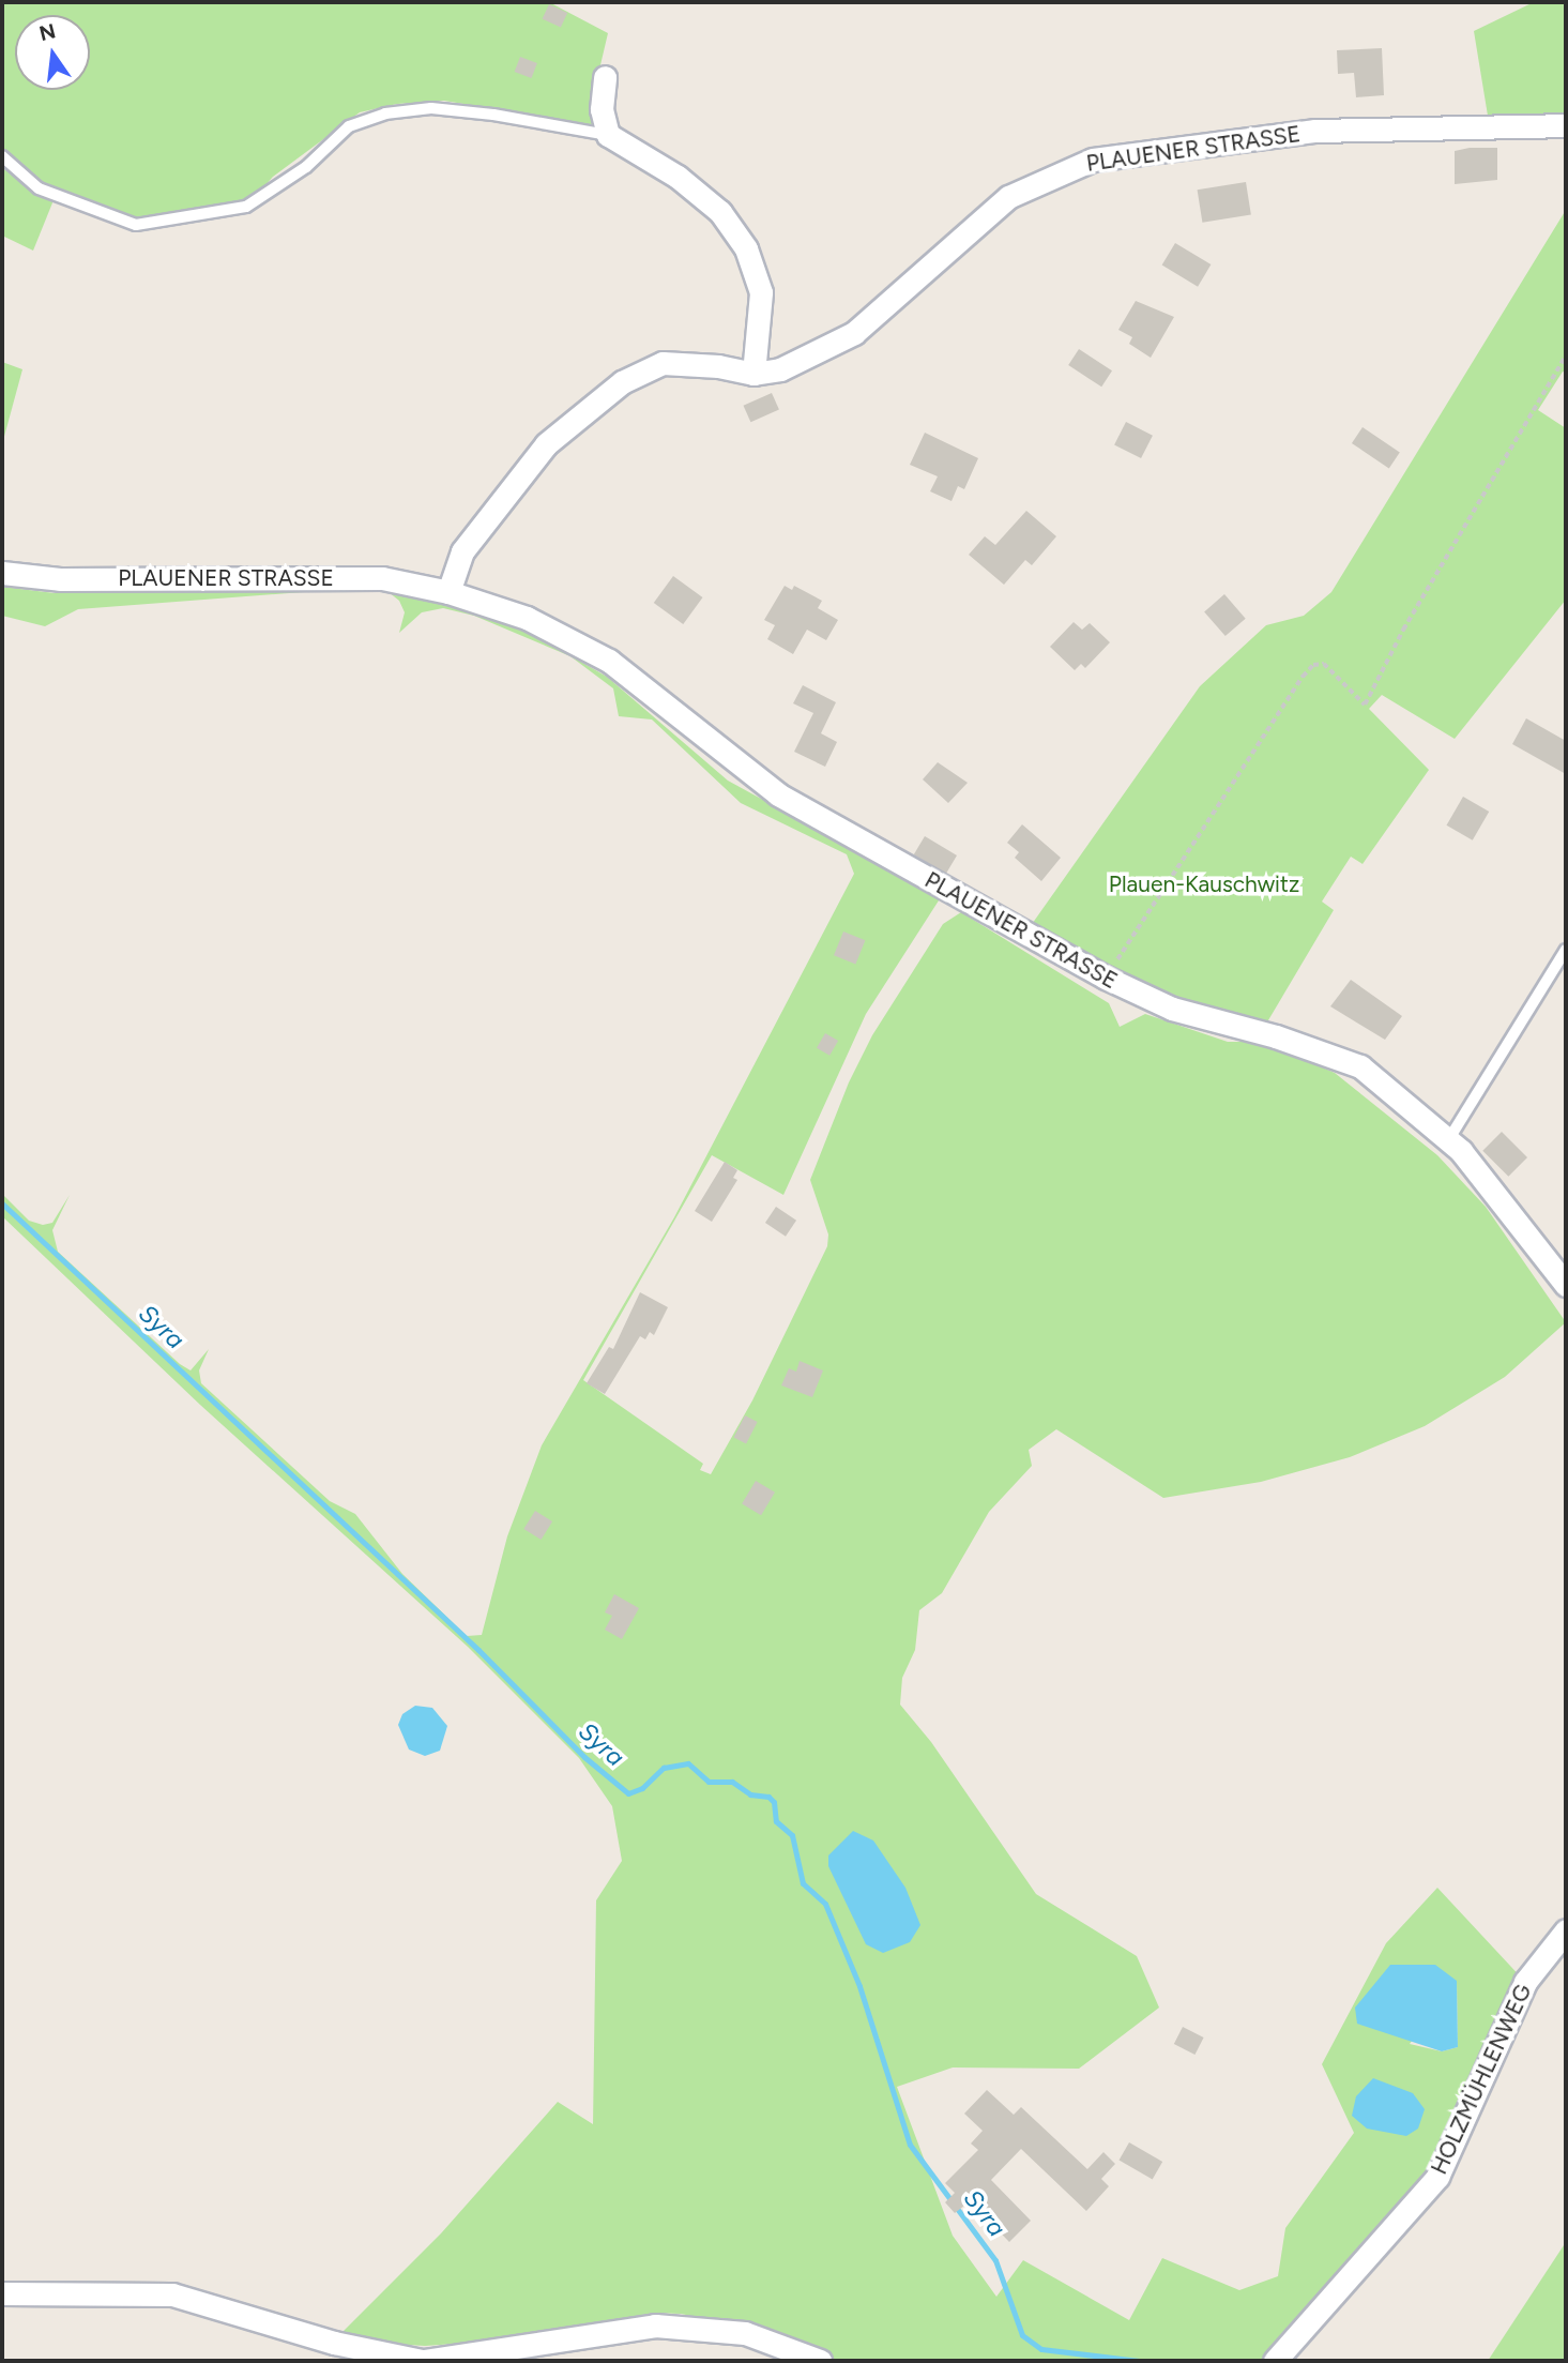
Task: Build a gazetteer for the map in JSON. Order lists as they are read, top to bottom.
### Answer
{
  "streets": {
    "street": ["PLAUENER STRASSE", "HOLZMÜHLENWEG"]
  },
  "water": ["Syra"],
  "parks": ["Plauen-Kauschwitz"],
  "north": "top"
}
